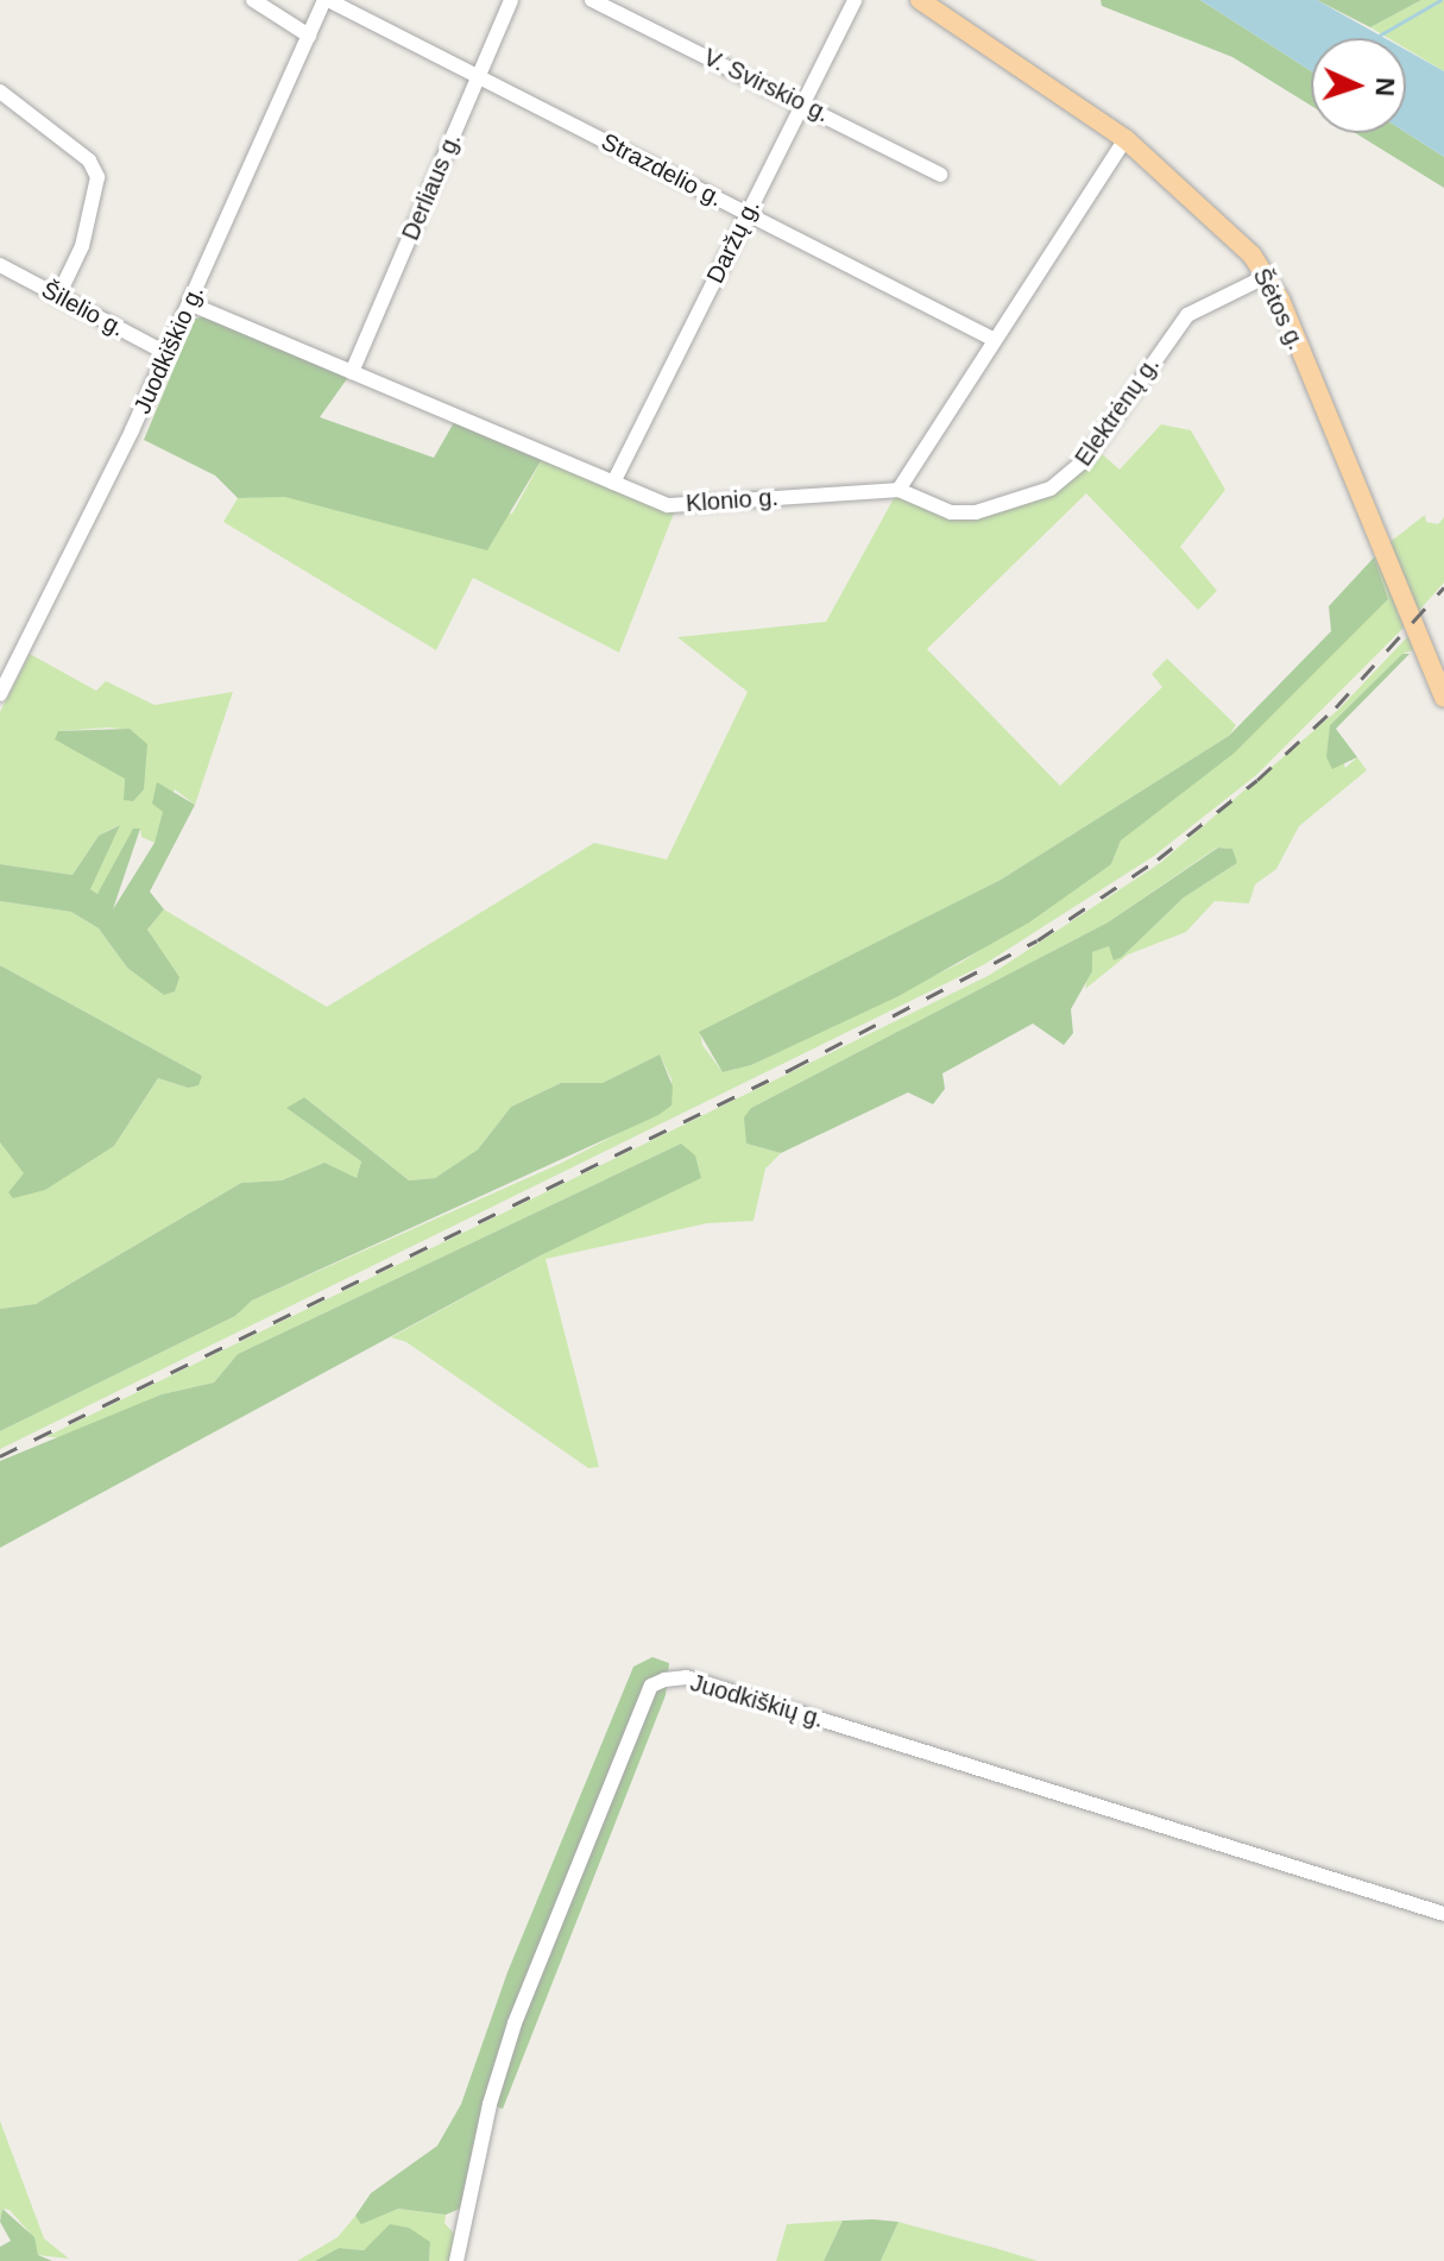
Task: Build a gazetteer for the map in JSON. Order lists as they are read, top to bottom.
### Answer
{
  "streets": {
    "main road": ["Šėtos g."],
    "street": [
      "V. Svirskio g.",
      "Strazdelio g.",
      "Derliaus g.",
      "Daržų g.",
      "Šilelio g.",
      "Juodkiškio g.",
      "Elektrėnų g.",
      "Klonio g.",
      "Juodkiškių g."
    ]
  },
  "crossings": [
    ["V. Svirskio g.", "Daržų g."],
    ["Strazdelio g.", "Derliaus g."],
    ["Strazdelio g.", "Daržų g."],
    ["Strazdelio g.", "Juodkiškio g."],
    ["Derliaus g.", "Klonio g."],
    ["Daržų g.", "Klonio g."],
    ["Šilelio g.", "Juodkiškio g."],
    ["Šėtos g.", "Elektrėnų g."],
    ["Juodkiškio g.", "Klonio g."],
    ["Elektrėnų g.", "Klonio g."]
  ],
  "north": "right"
}
